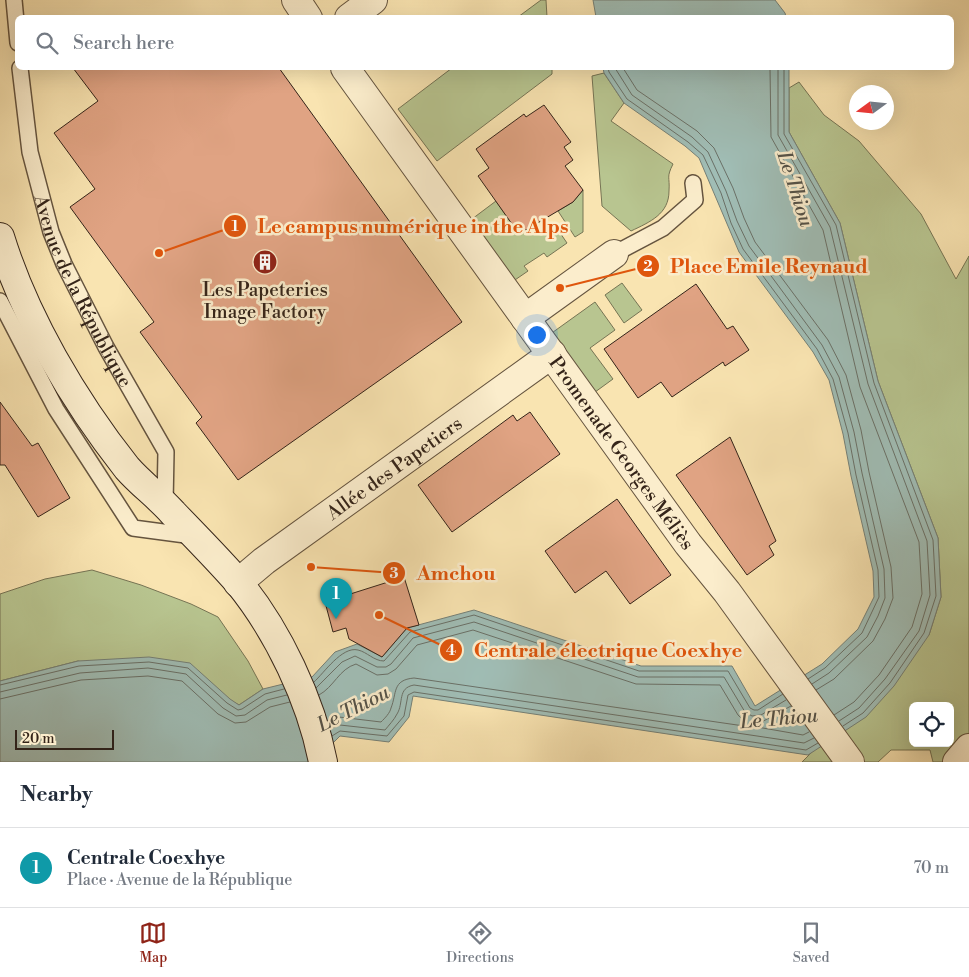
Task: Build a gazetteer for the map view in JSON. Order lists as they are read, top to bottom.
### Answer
{
  "streets": {
    "street": ["Promenade Georges Méliès", "Allée des Papetiers"],
    "lane": ["Avenue de la République"]
  },
  "crossings": [
    ["Promenade Georges Méliès", "Allée des Papetiers"]
  ],
  "water": ["Le Thiou"],
  "places": {
    "other": [
      "Le campus numérique in the Alps",
      "Place Emile Reynaud",
      "Amchou",
      "Centrale électrique Coexhye"
    ],
    "building": ["Les Papeteries Image Factory"]
  },
  "scale_bar": "20 m",
  "north": "left",
  "page": {
    "search": "Search here",
    "pins": "1",
    "scale": "20 m",
    "heading": "Nearby",
    "list": [
      {
        "mark": "1",
        "name": "Centrale Coexhye",
        "note": "Place · Avenue de la République",
        "value": "70 m"
      }
    ],
    "nav": ["Map", "Directions", "Saved"]
  }
}
